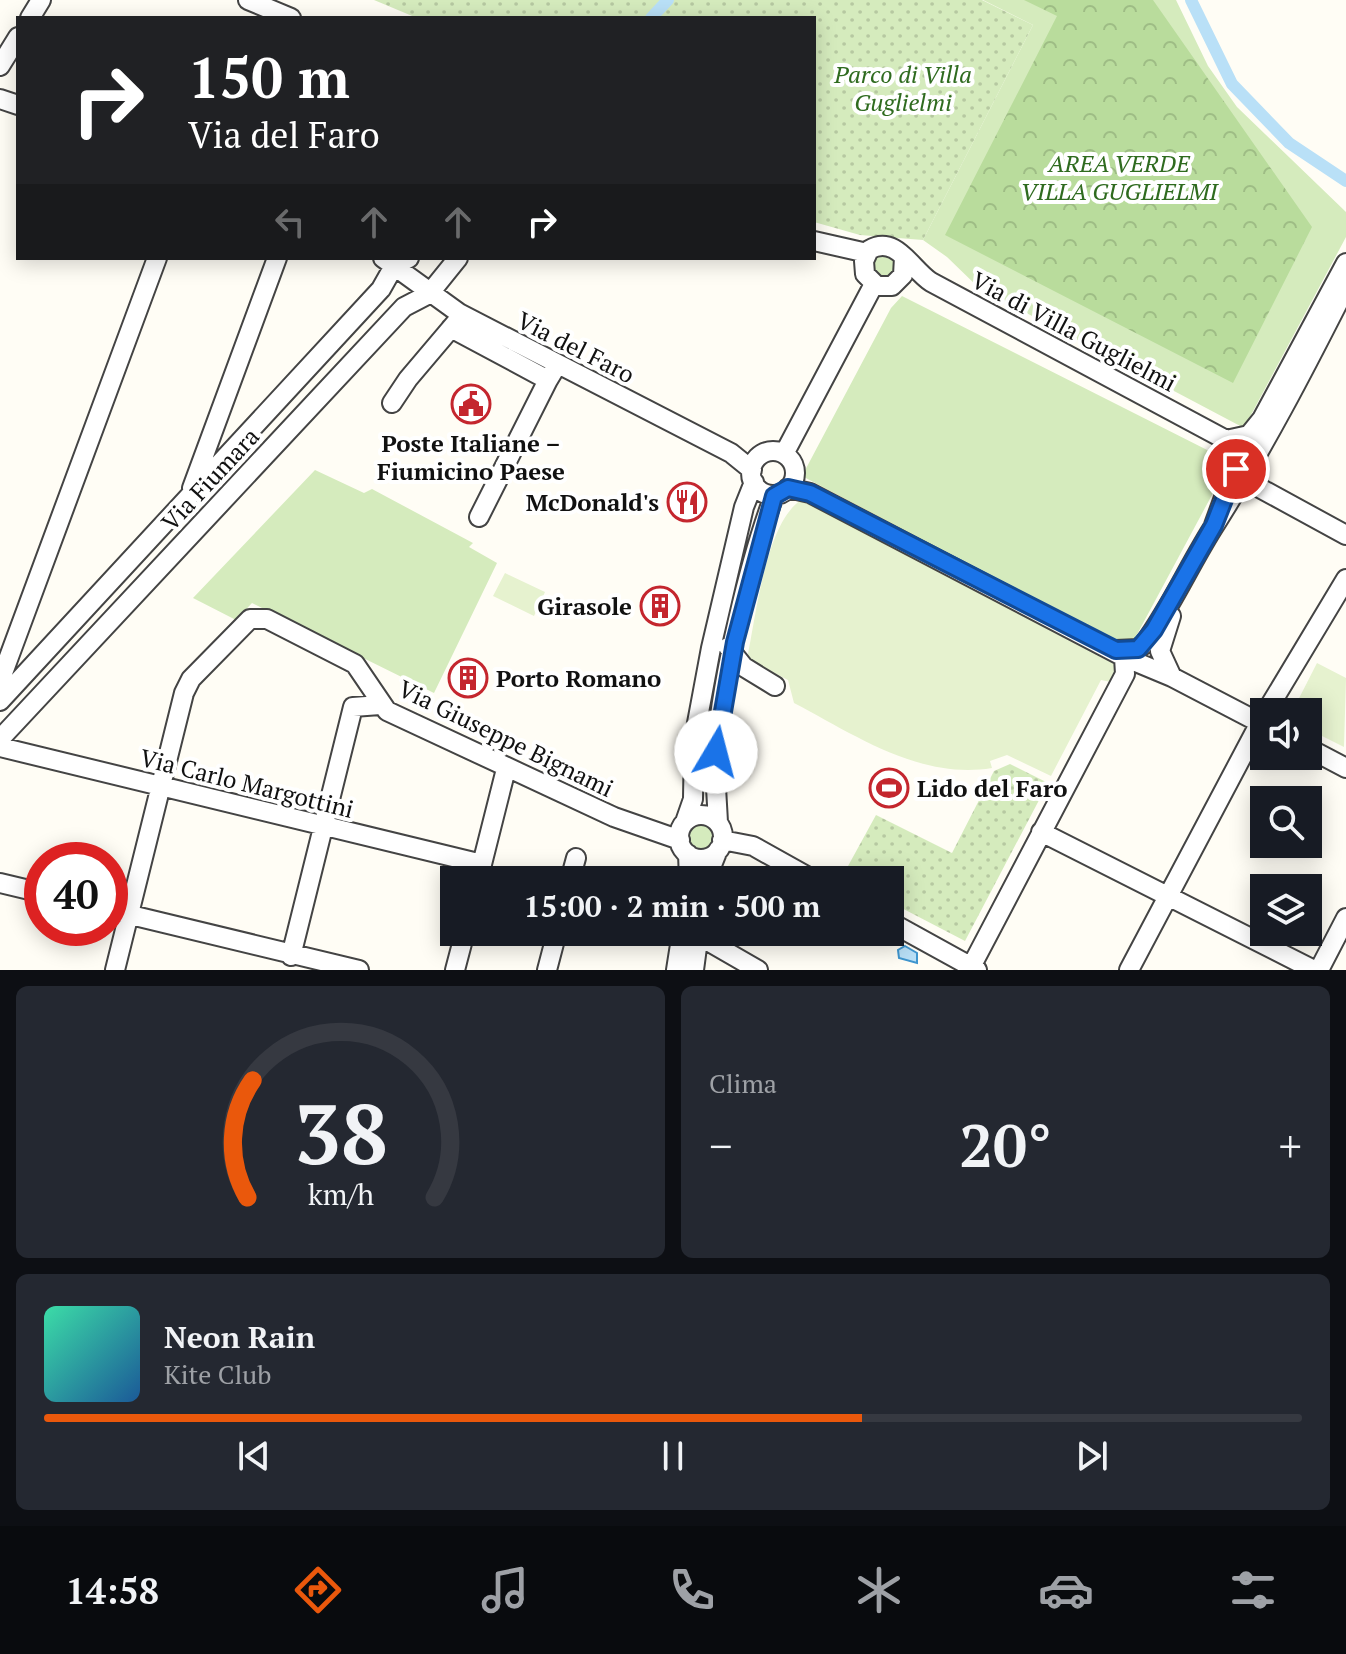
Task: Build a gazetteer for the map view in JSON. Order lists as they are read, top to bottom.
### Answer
{
  "streets": {
    "street": [
      "Via di Villa Guglielmi",
      "Via del Faro",
      "Via Fiumara",
      "Via Giuseppe Bignami",
      "Via Carlo Margottini"
    ]
  },
  "crossings": [
    ["Via del Faro", "Via Fiumara"]
  ],
  "parks": ["Parco di Villa Guglielmi", "AREA VERDE VILLA GUGLIELMI"],
  "places": {
    "public building": ["Poste Italiane – Fiumicino Paese"],
    "restaurant": ["McDonald's"],
    "building": ["Girasole", "Porto Romano"],
    "sports": ["Lido del Faro"]
  },
  "page": {
    "turn": ["150 m", "Via del Faro"],
    "limit": "40",
    "trip": "15:00 · 2 min · 500 m",
    "tile": "Clima",
    "heat": ["−", "20°", "+"],
    "song": ["Neon Rain", "Kite Club"],
    "tabs": "14:58",
    "gauge": ["38", "km/h"]
  }
}
